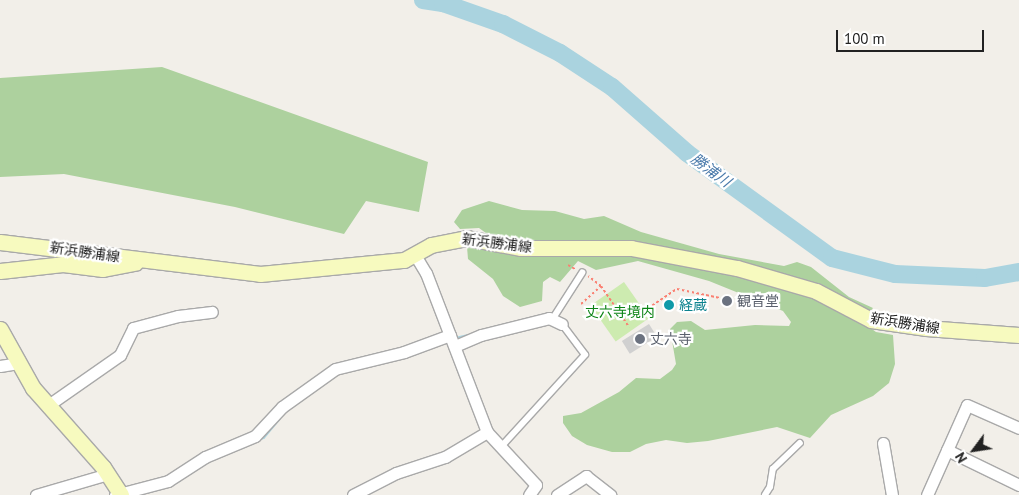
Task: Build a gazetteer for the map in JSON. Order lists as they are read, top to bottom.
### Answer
{
  "streets": {
    "main road": ["新浜勝浦線"]
  },
  "water": ["勝浦川"],
  "parks": ["丈六寺境内"],
  "places": ["観音堂", "経蔵", "丈六寺"],
  "scale_bar": "100 m",
  "north": "bottom left"
}
